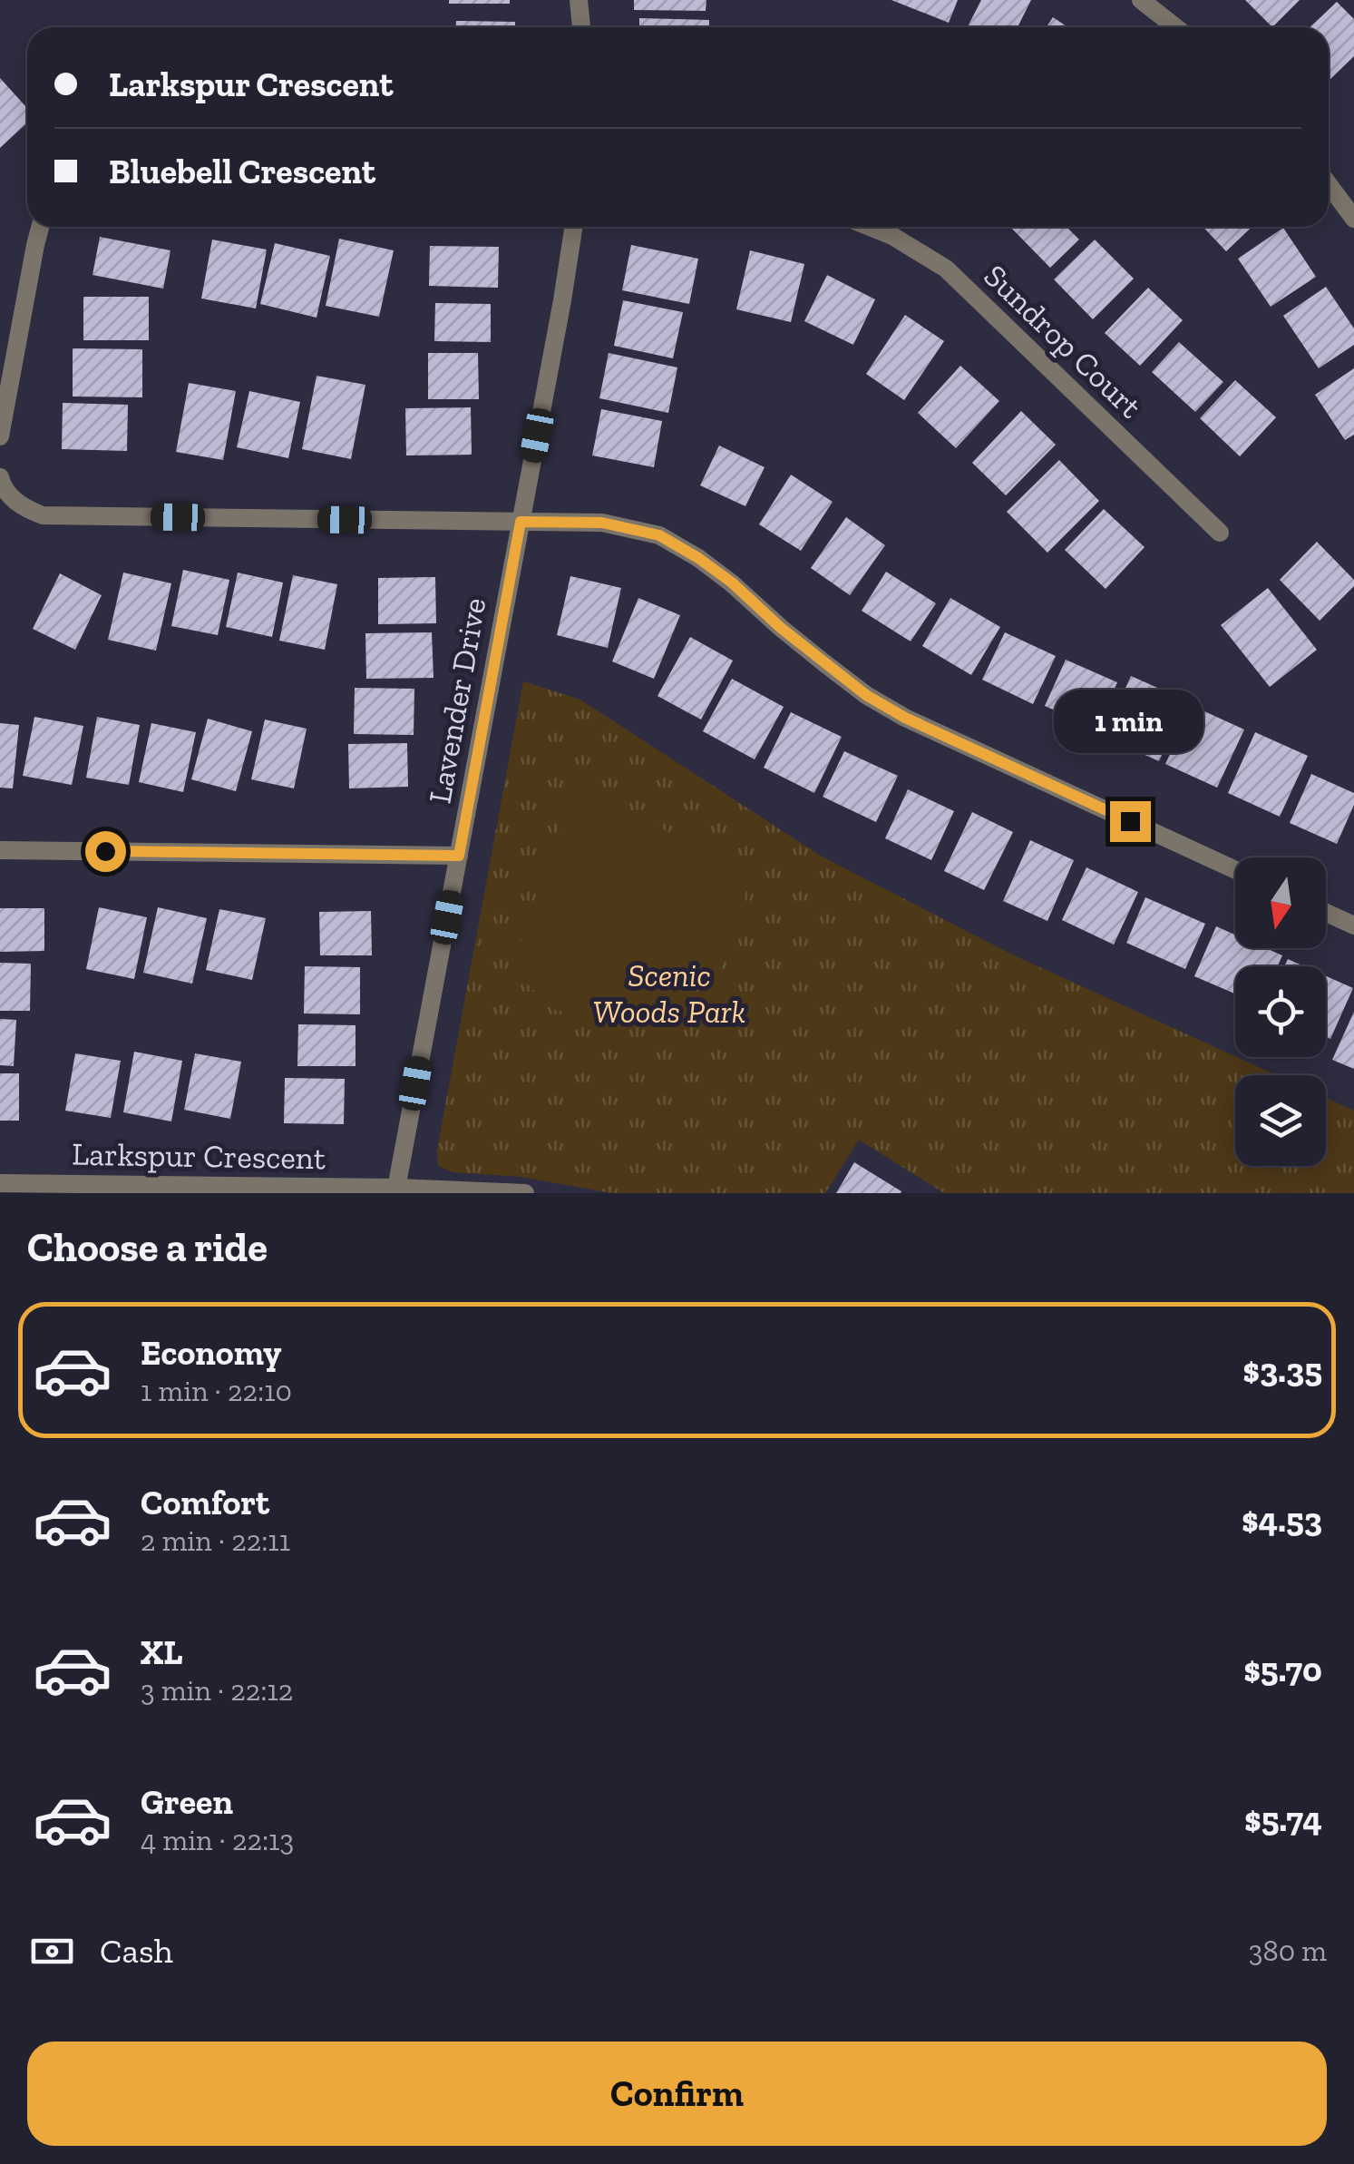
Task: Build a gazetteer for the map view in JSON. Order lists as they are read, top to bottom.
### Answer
{
  "streets": {
    "street": ["Sundrop Court", "Lavender Drive", "Larkspur Crescent"]
  },
  "crossings": [
    ["Lavender Drive", "Larkspur Crescent"]
  ],
  "parks": ["Scenic Woods Park"],
  "north": "bottom",
  "page": {
    "banner": ["Larkspur Crescent", "Bluebell Crescent"],
    "bubble": "1 min",
    "heading": "Choose a ride",
    "list": [
      {
        "name": "Economy",
        "note": "1 min · 22:10",
        "value": "$3.35"
      },
      {
        "name": "Comfort",
        "note": "2 min · 22:11",
        "value": "$4.53"
      },
      {
        "name": "XL",
        "note": "3 min · 22:12",
        "value": "$5.70"
      },
      {
        "name": "Green",
        "note": "4 min · 22:13",
        "value": "$5.74"
      }
    ],
    "pay": ["Cash", "380 m"],
    "buttons": "Confirm"
  }
}
